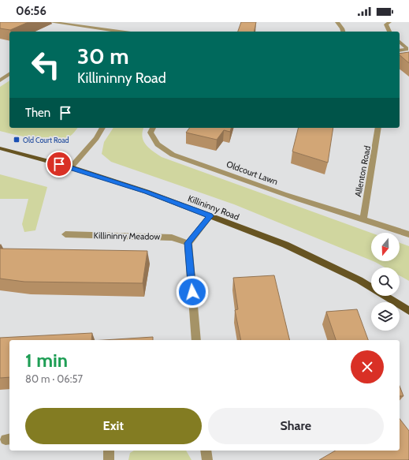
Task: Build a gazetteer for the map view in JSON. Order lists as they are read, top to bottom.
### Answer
{
  "streets": {
    "main road": ["Killininny Road"],
    "street": ["Allenton Road", "Oldcourt Lawn", "Killininny Meadow"]
  },
  "crossings": [
    ["Allenton Road", "Oldcourt Lawn"]
  ],
  "places": {
    "transit": ["Old Court Road"]
  },
  "north": "bottom",
  "page": {
    "status": "06:56",
    "turn": ["30 m", "Killininny Road"],
    "then": "Then",
    "heading": ["1 min", "80 m · 06:57"],
    "buttons": ["Exit", "Share"]
  }
}
